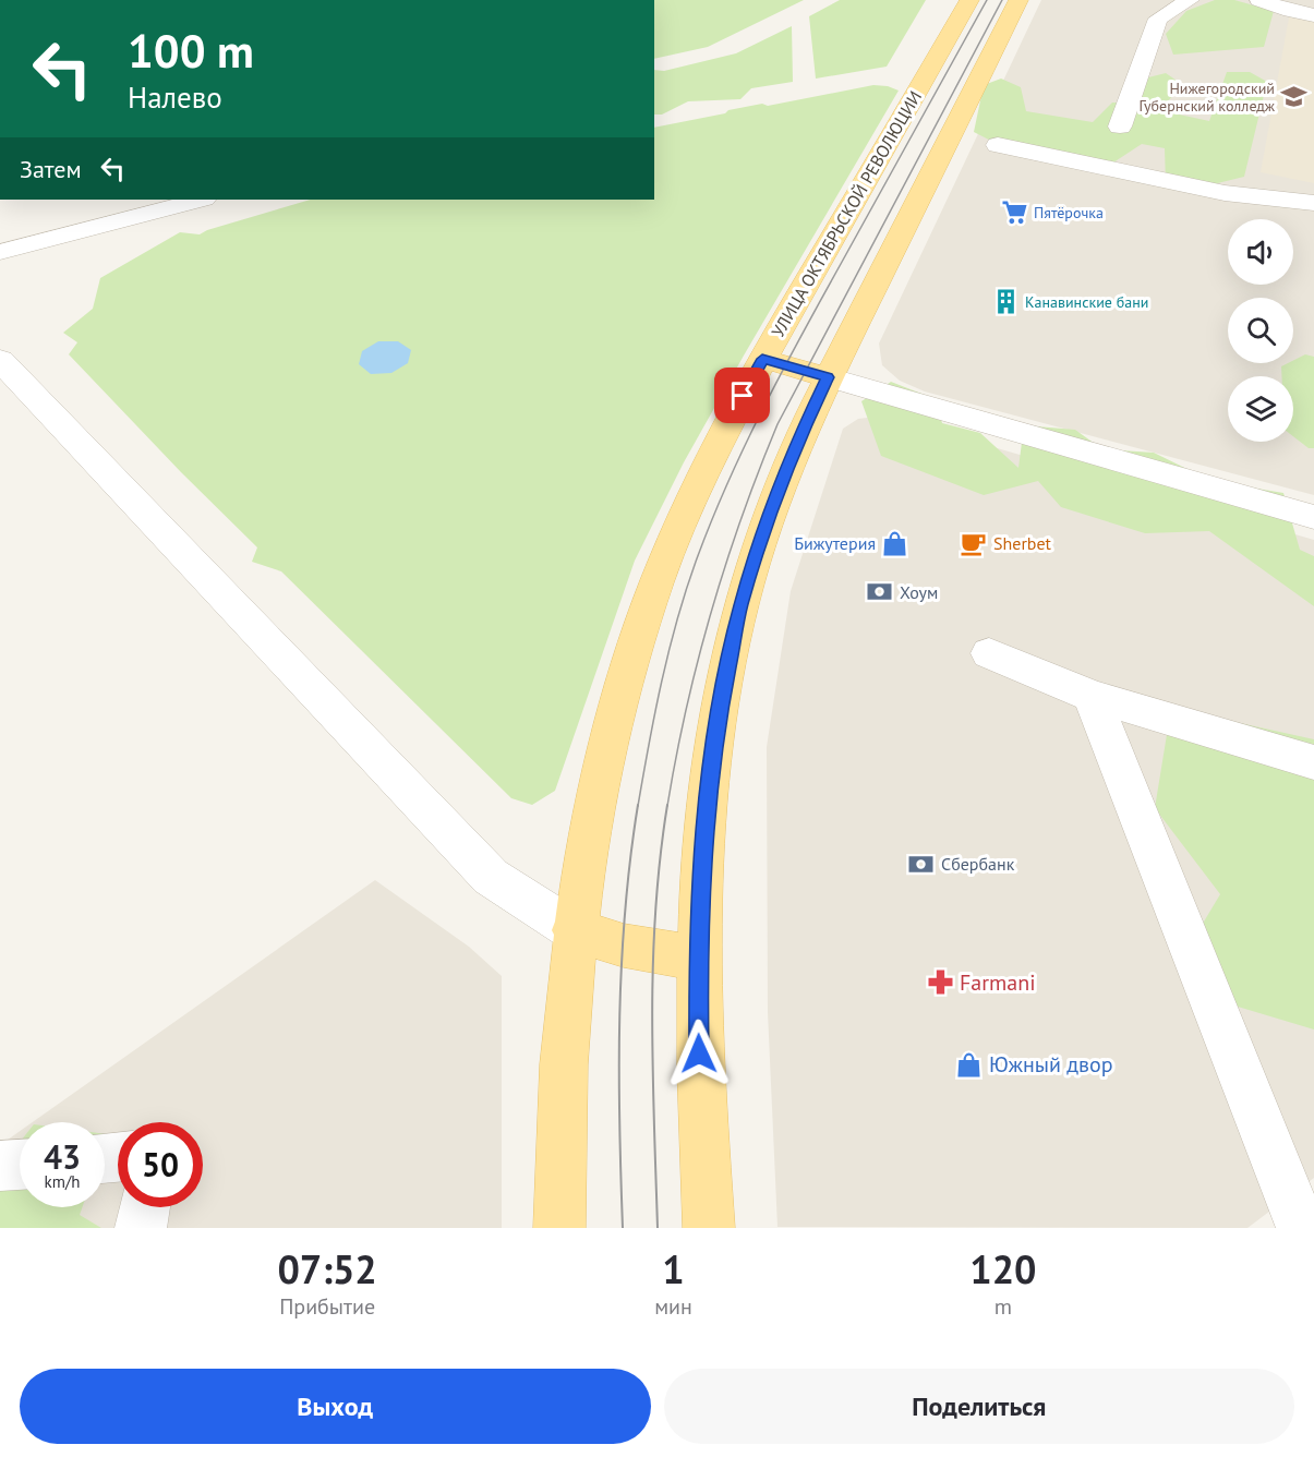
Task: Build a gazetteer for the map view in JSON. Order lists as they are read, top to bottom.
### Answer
{
  "streets": {
    "main road": ["УЛИЦА ОКТЯБРЬСКОЙ РЕВОЛЮЦИИ"]
  },
  "places": {
    "school or university": ["Нижегородский Губернский колледж"],
    "supermarket": ["Пятёрочка"],
    "building": ["Канавинские бани"],
    "shop": ["Бижутерия", "Южный двор"],
    "cafe": ["Sherbet"],
    "bank": ["Хоум", "Сбербанк"],
    "pharmacy": ["Farmani"]
  },
  "page": {
    "turn": ["100 m", "Налево"],
    "then": "Затем",
    "speed": "43 km/h",
    "limit": "50",
    "eta": [
      "07:52",
      "Прибытие",
      "1",
      "мин",
      "120",
      "m"
    ],
    "buttons": ["Выход", "Поделиться"]
  }
}
